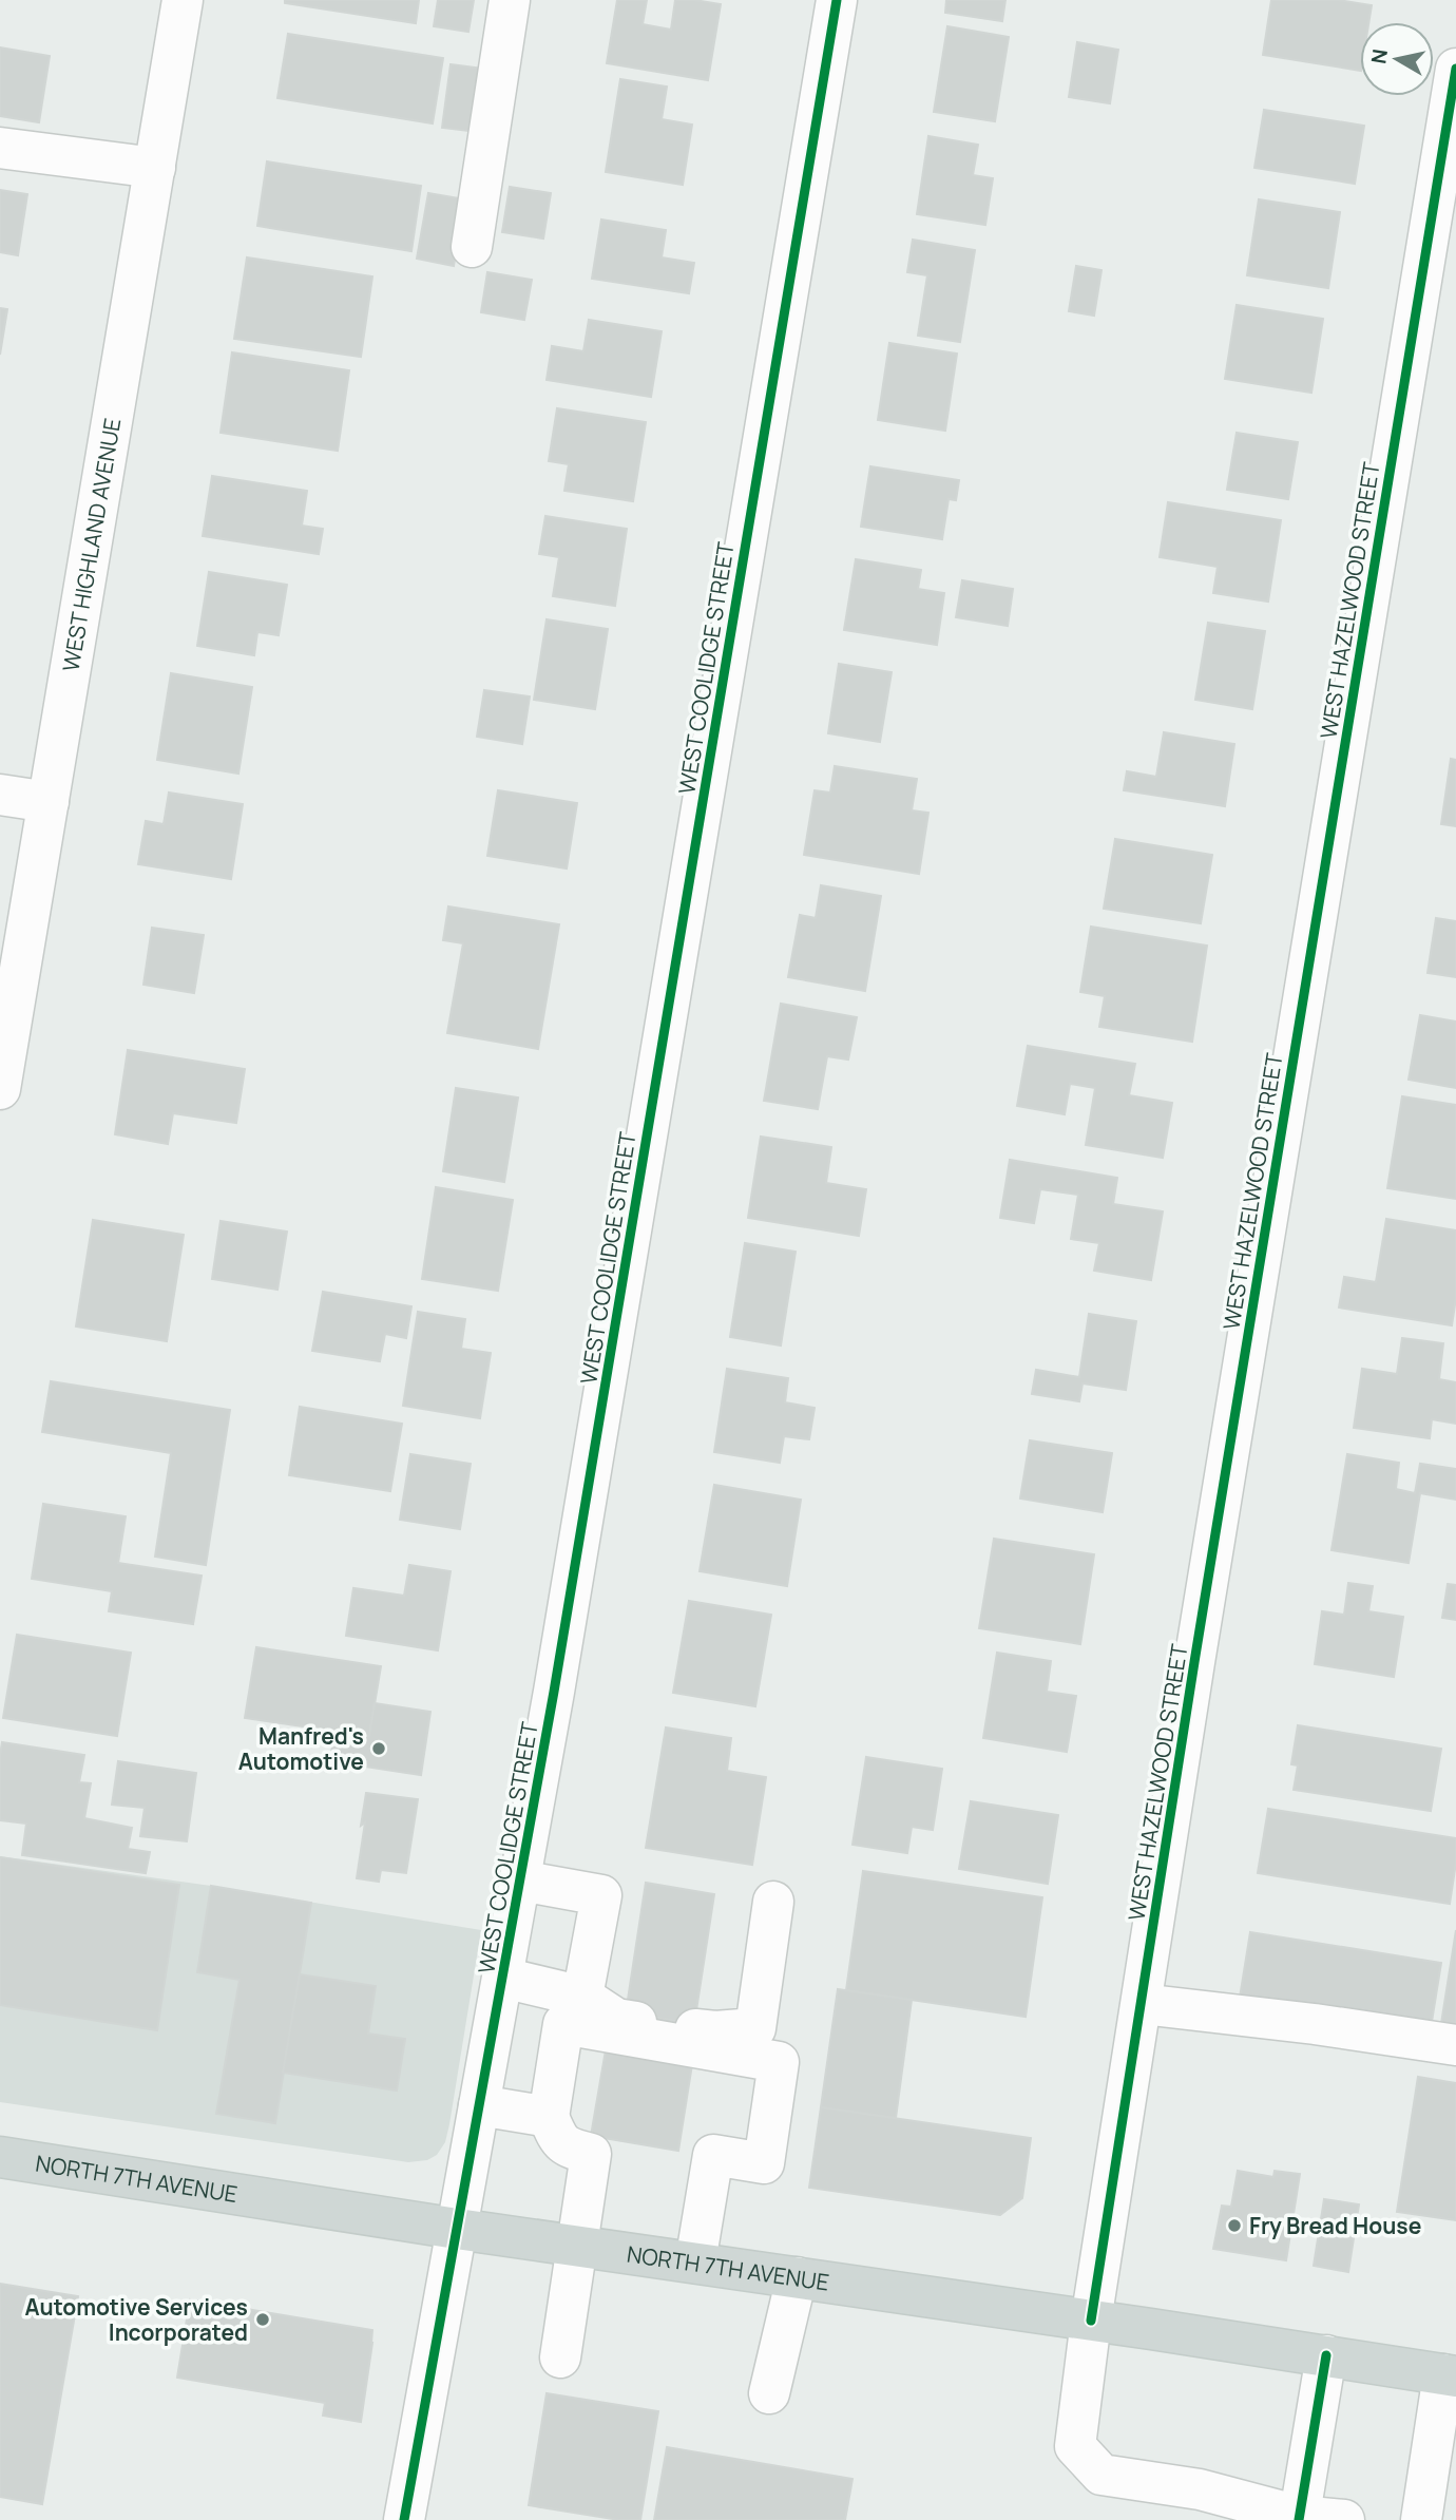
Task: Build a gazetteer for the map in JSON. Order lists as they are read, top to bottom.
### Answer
{
  "streets": {
    "main road": ["NORTH 7TH AVENUE"],
    "street": ["WEST HIGHLAND AVENUE", "WEST HAZELWOOD STREET", "WEST COOLIDGE STREET"]
  },
  "crossings": [
    ["WEST HAZELWOOD STREET", "NORTH 7TH AVENUE"],
    ["WEST COOLIDGE STREET", "NORTH 7TH AVENUE"]
  ],
  "places": ["Manfred's Automotive", "Fry Bread House", "Automotive Services Incorporated"],
  "north": "left"
}
